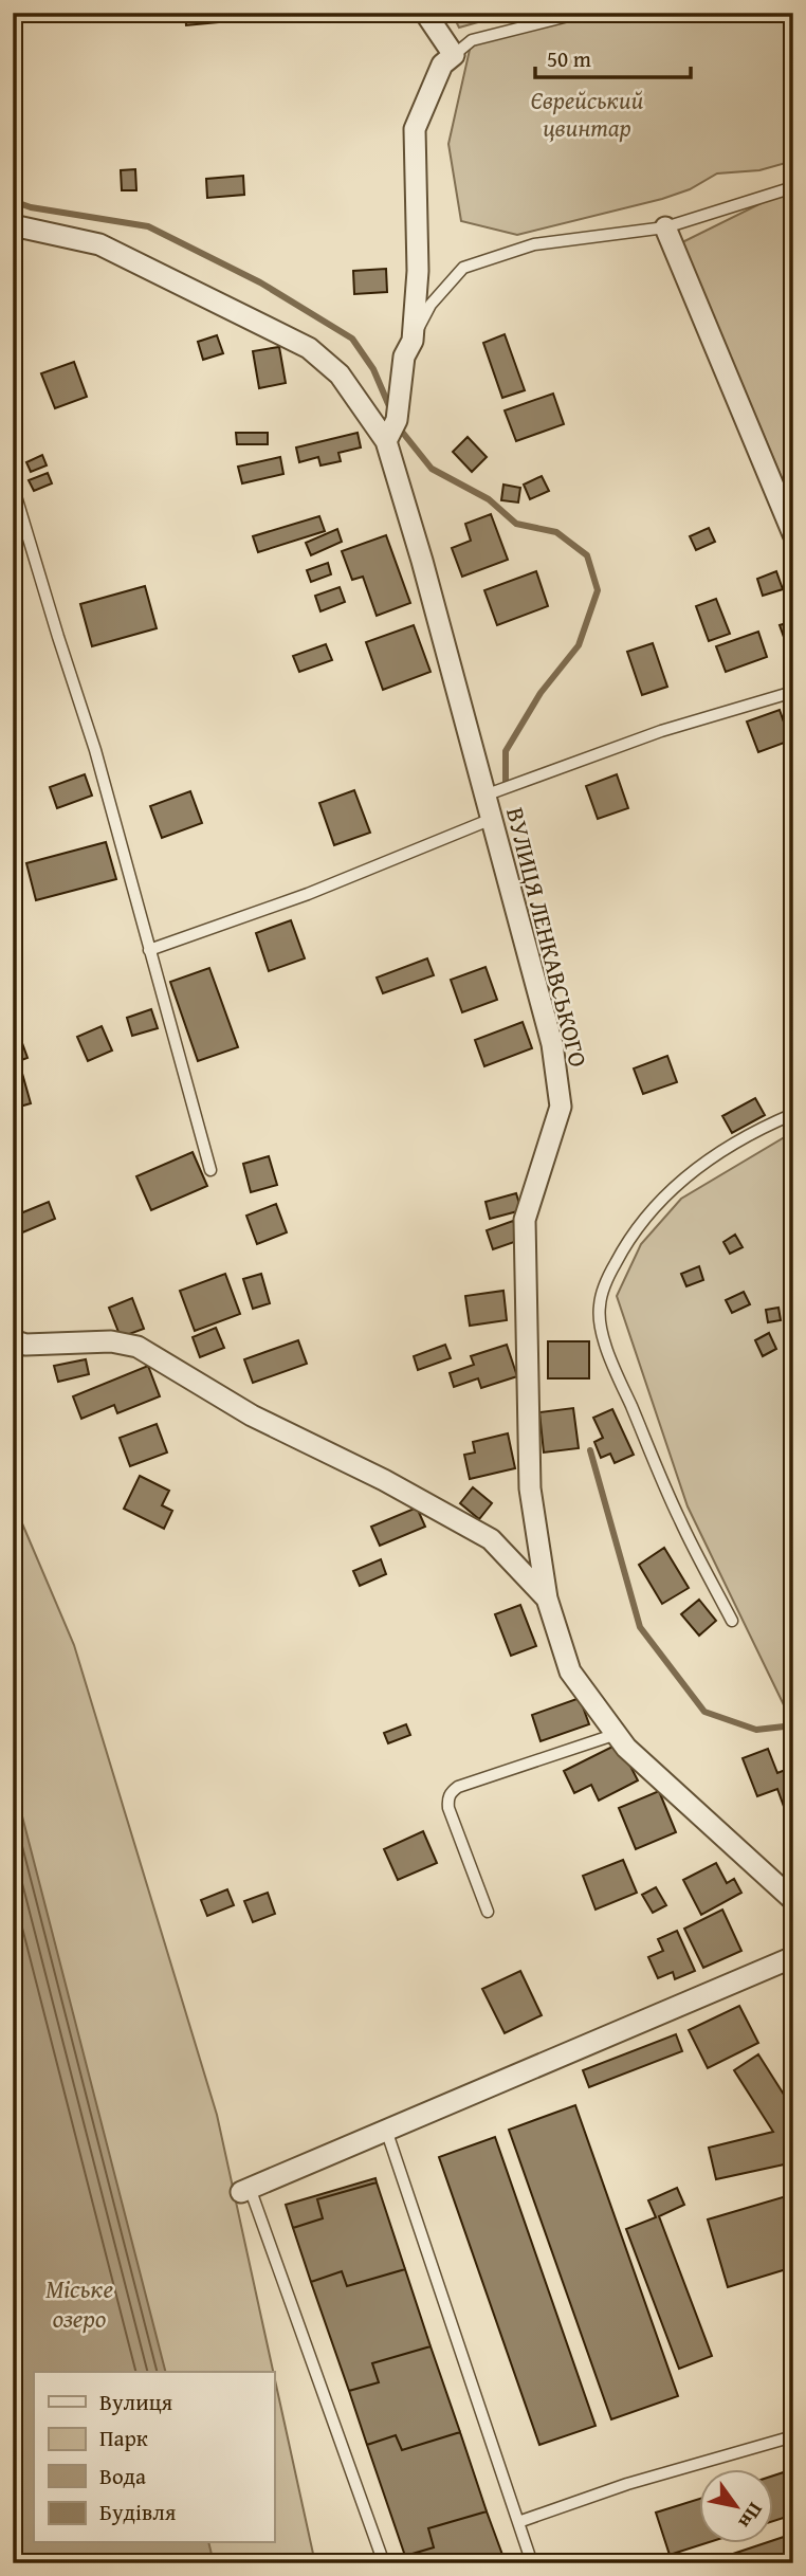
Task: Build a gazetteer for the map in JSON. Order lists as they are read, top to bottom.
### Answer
{
  "streets": {
    "street": ["ВУЛИЦЯ ЛЕНКАВСЬКОГО"]
  },
  "water": ["Міське озеро"],
  "parks": ["Єврейський цвинтар"],
  "legend": [
    "Вулиця",
    "Парк",
    "Вода",
    "Будівля"
  ],
  "scale_bar": "50 m",
  "north": "bottom right"
}
